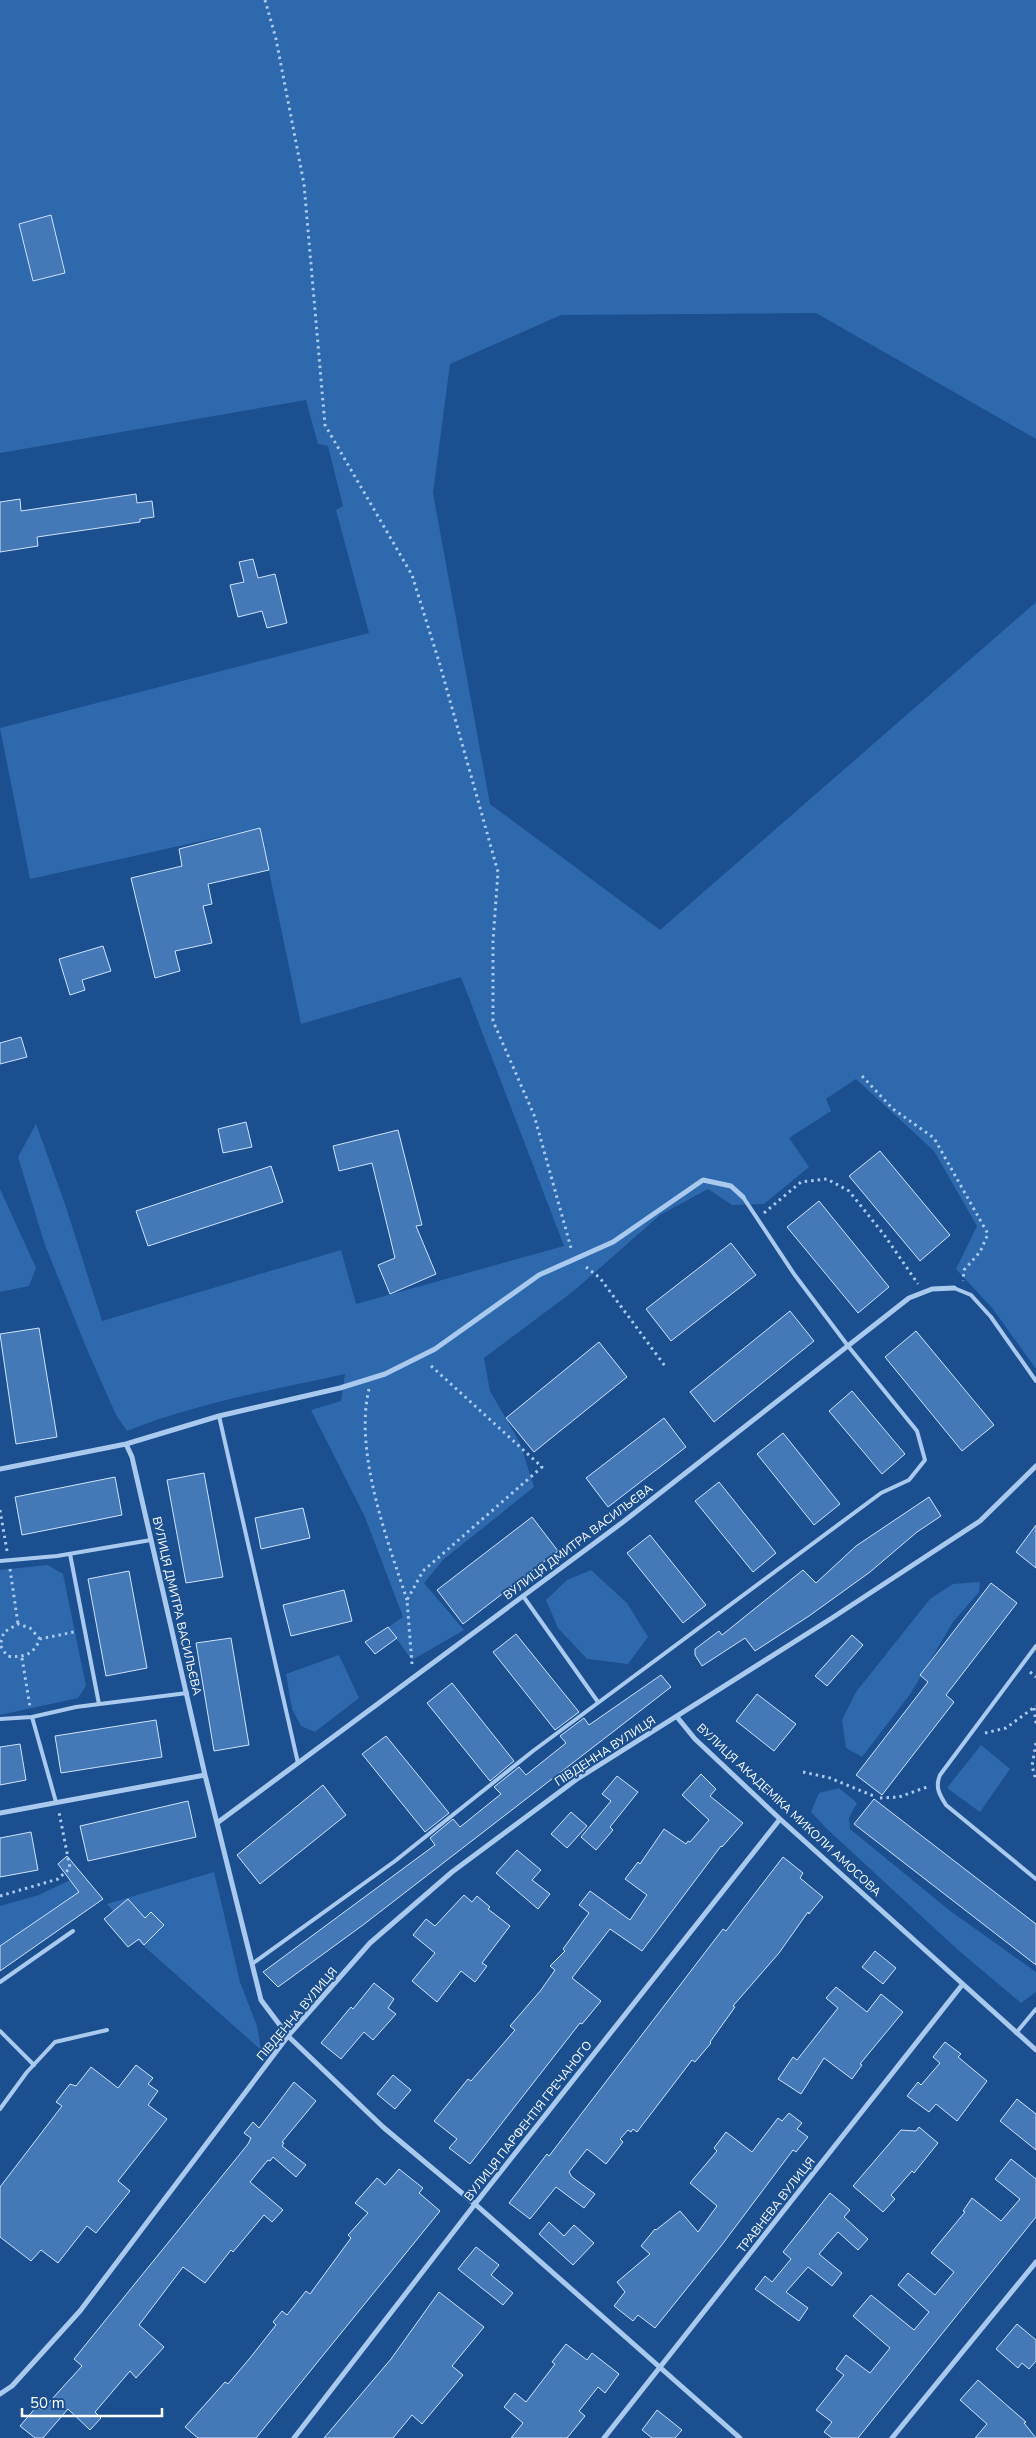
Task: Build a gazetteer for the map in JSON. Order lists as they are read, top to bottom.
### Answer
{
  "streets": {
    "street": [
      "ВУЛИЦЯ ДМИТРА ВАСИЛЬЄВА",
      "ПІВДЕННА ВУЛИЦЯ",
      "ВУЛИЦЯ АКАДЕМІКА МИКОЛИ АМОСОВА",
      "ВУЛИЦЯ ПАРФЕНТІЯ ГРЕЧАНОГО",
      "ТРАВНЕВА ВУЛИЦЯ"
    ]
  },
  "crossings": [
    ["ВУЛИЦЯ ДМИТРА ВАСИЛЬЄВА", "ПІВДЕННА ВУЛИЦЯ"],
    ["ВУЛИЦЯ ДМИТРА ВАСИЛЬЄВА", "ВУЛИЦЯ ПАРФЕНТІЯ ГРЕЧАНОГО"],
    ["ВУЛИЦЯ ДМИТРА ВАСИЛЬЄВА", "ТРАВНЕВА ВУЛИЦЯ"],
    ["ПІВДЕННА ВУЛИЦЯ", "ВУЛИЦЯ АКАДЕМІКА МИКОЛИ АМОСОВА"],
    ["ВУЛИЦЯ АКАДЕМІКА МИКОЛИ АМОСОВА", "ВУЛИЦЯ ПАРФЕНТІЯ ГРЕЧАНОГО"],
    ["ВУЛИЦЯ АКАДЕМІКА МИКОЛИ АМОСОВА", "ТРАВНЕВА ВУЛИЦЯ"]
  ],
  "scale_bar": "50 m"
}
